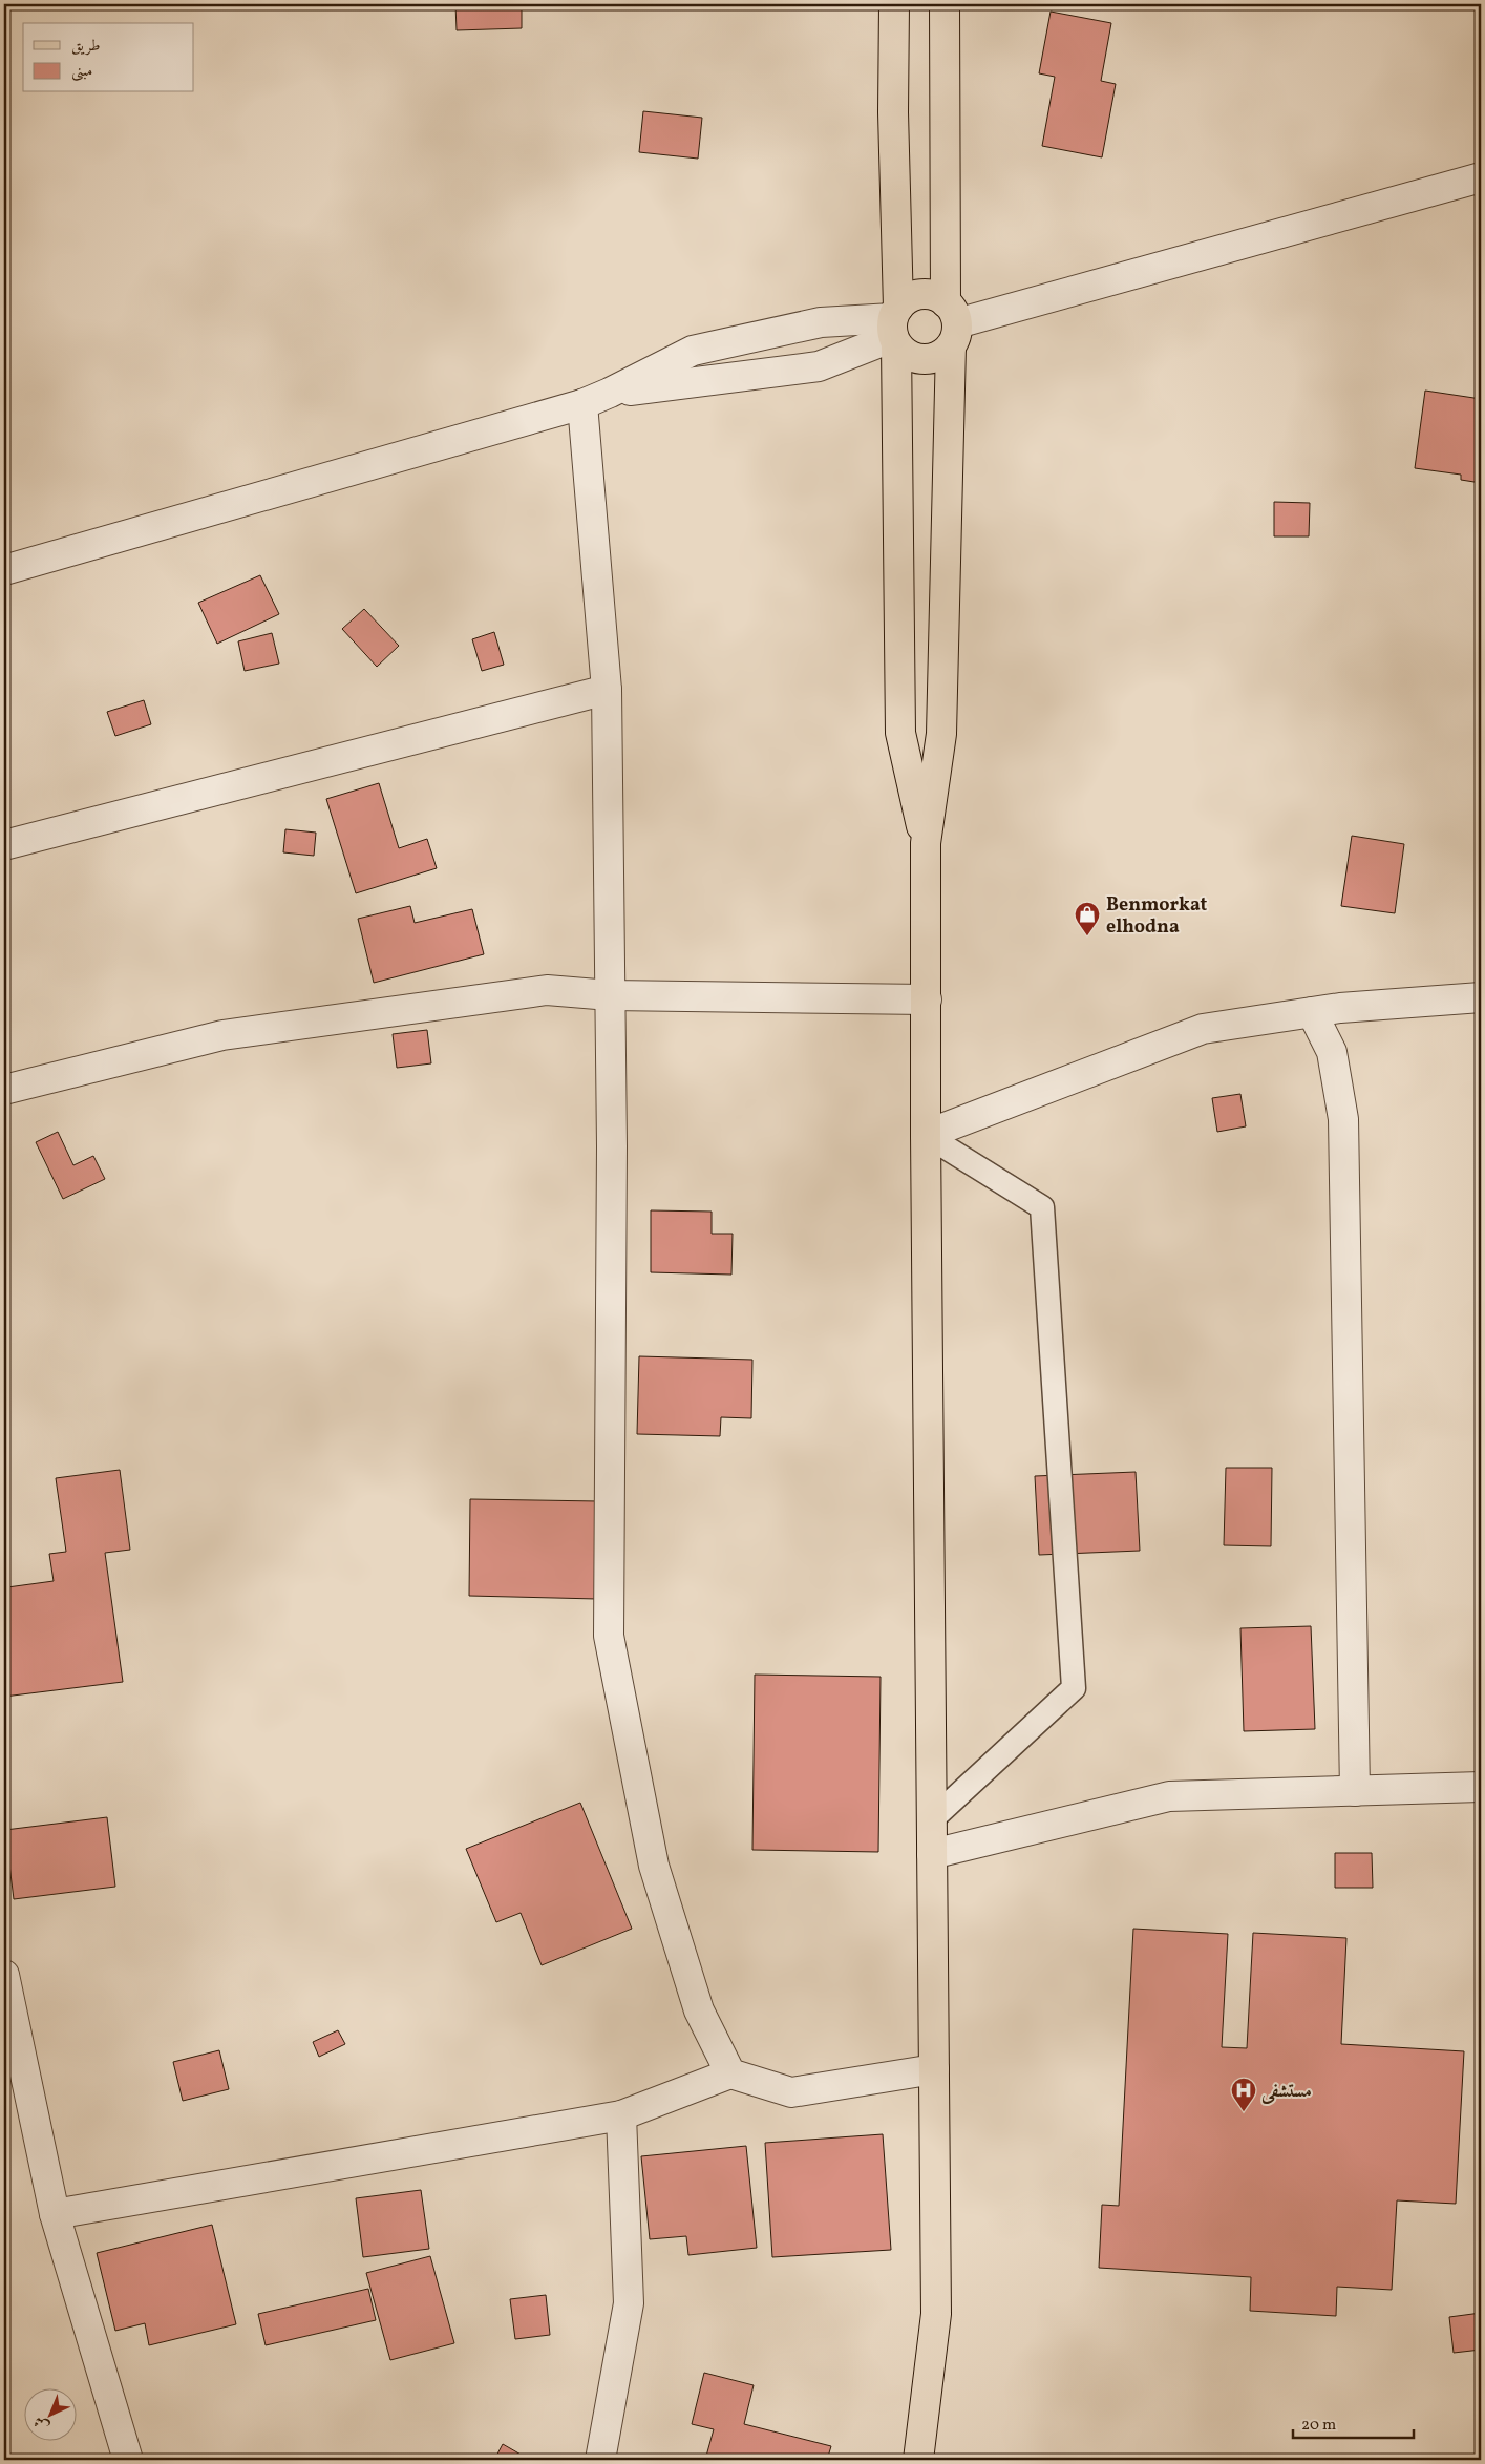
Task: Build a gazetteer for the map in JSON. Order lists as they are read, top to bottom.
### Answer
{
  "places": {
    "shop": ["Benmorkat elhodna"],
    "hospital": ["مستشفى"]
  },
  "legend": ["طريق", "مبنى"],
  "scale_bar": "20 m",
  "north": "bottom left"
}
